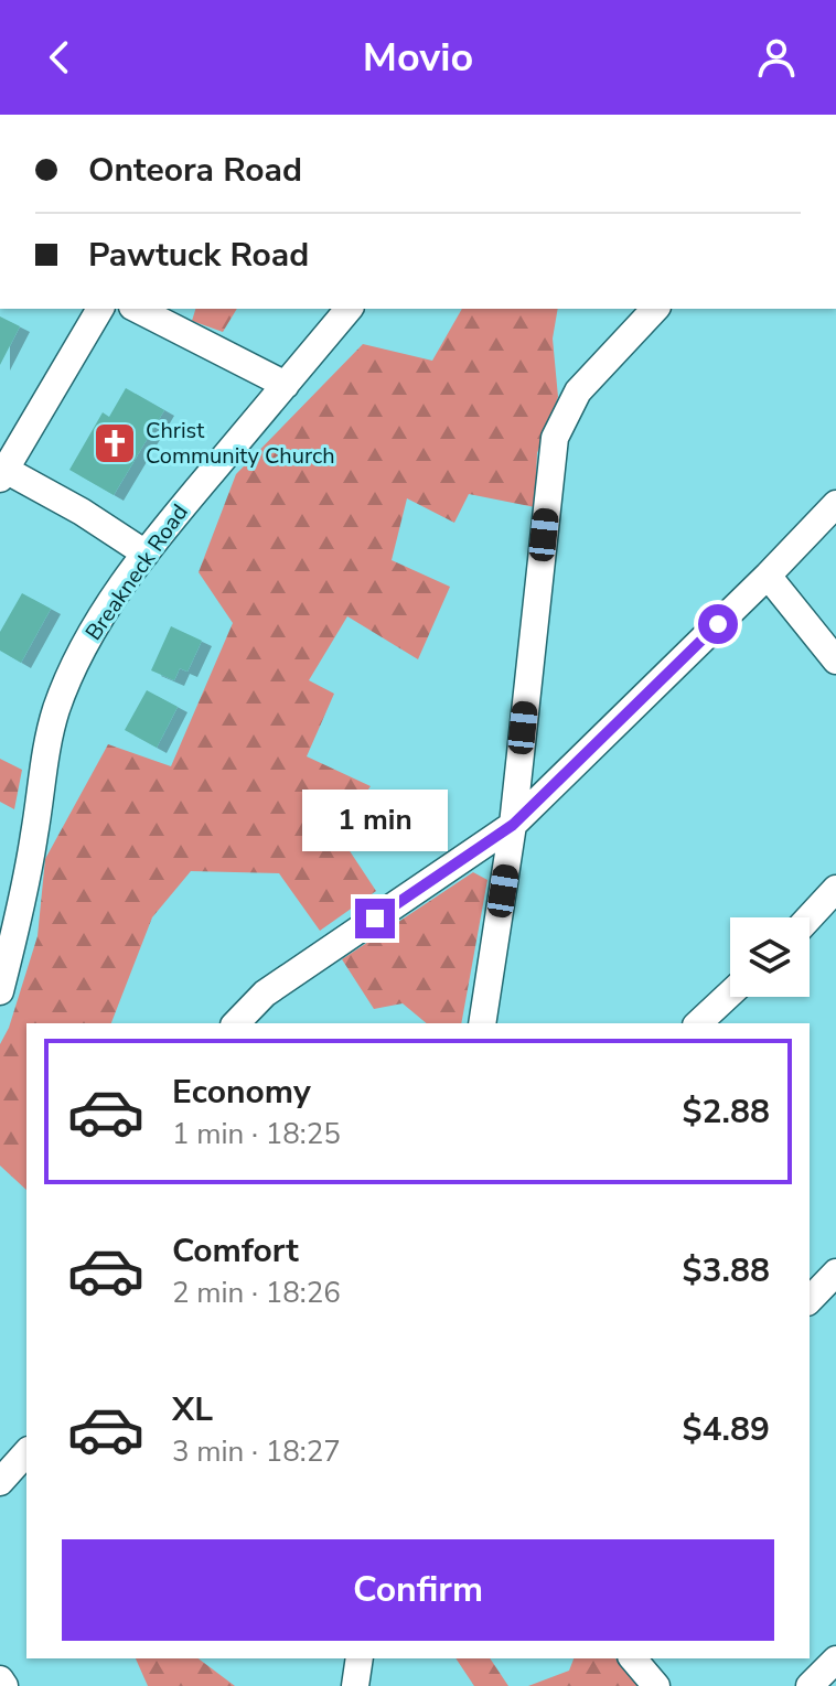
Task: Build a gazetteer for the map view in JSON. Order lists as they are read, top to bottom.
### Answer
{
  "streets": {
    "street": ["Breakneck Road"]
  },
  "places": {
    "church": ["Christ Community Church"]
  },
  "page": {
    "header": "Movio",
    "banner": ["Onteora Road", "Pawtuck Road"],
    "bubble": "1 min",
    "list": [
      {
        "name": "Economy",
        "note": "1 min · 18:25",
        "value": "$2.88"
      },
      {
        "name": "Comfort",
        "note": "2 min · 18:26",
        "value": "$3.88"
      },
      {
        "name": "XL",
        "note": "3 min · 18:27",
        "value": "$4.89"
      }
    ],
    "buttons": "Confirm"
  }
}
